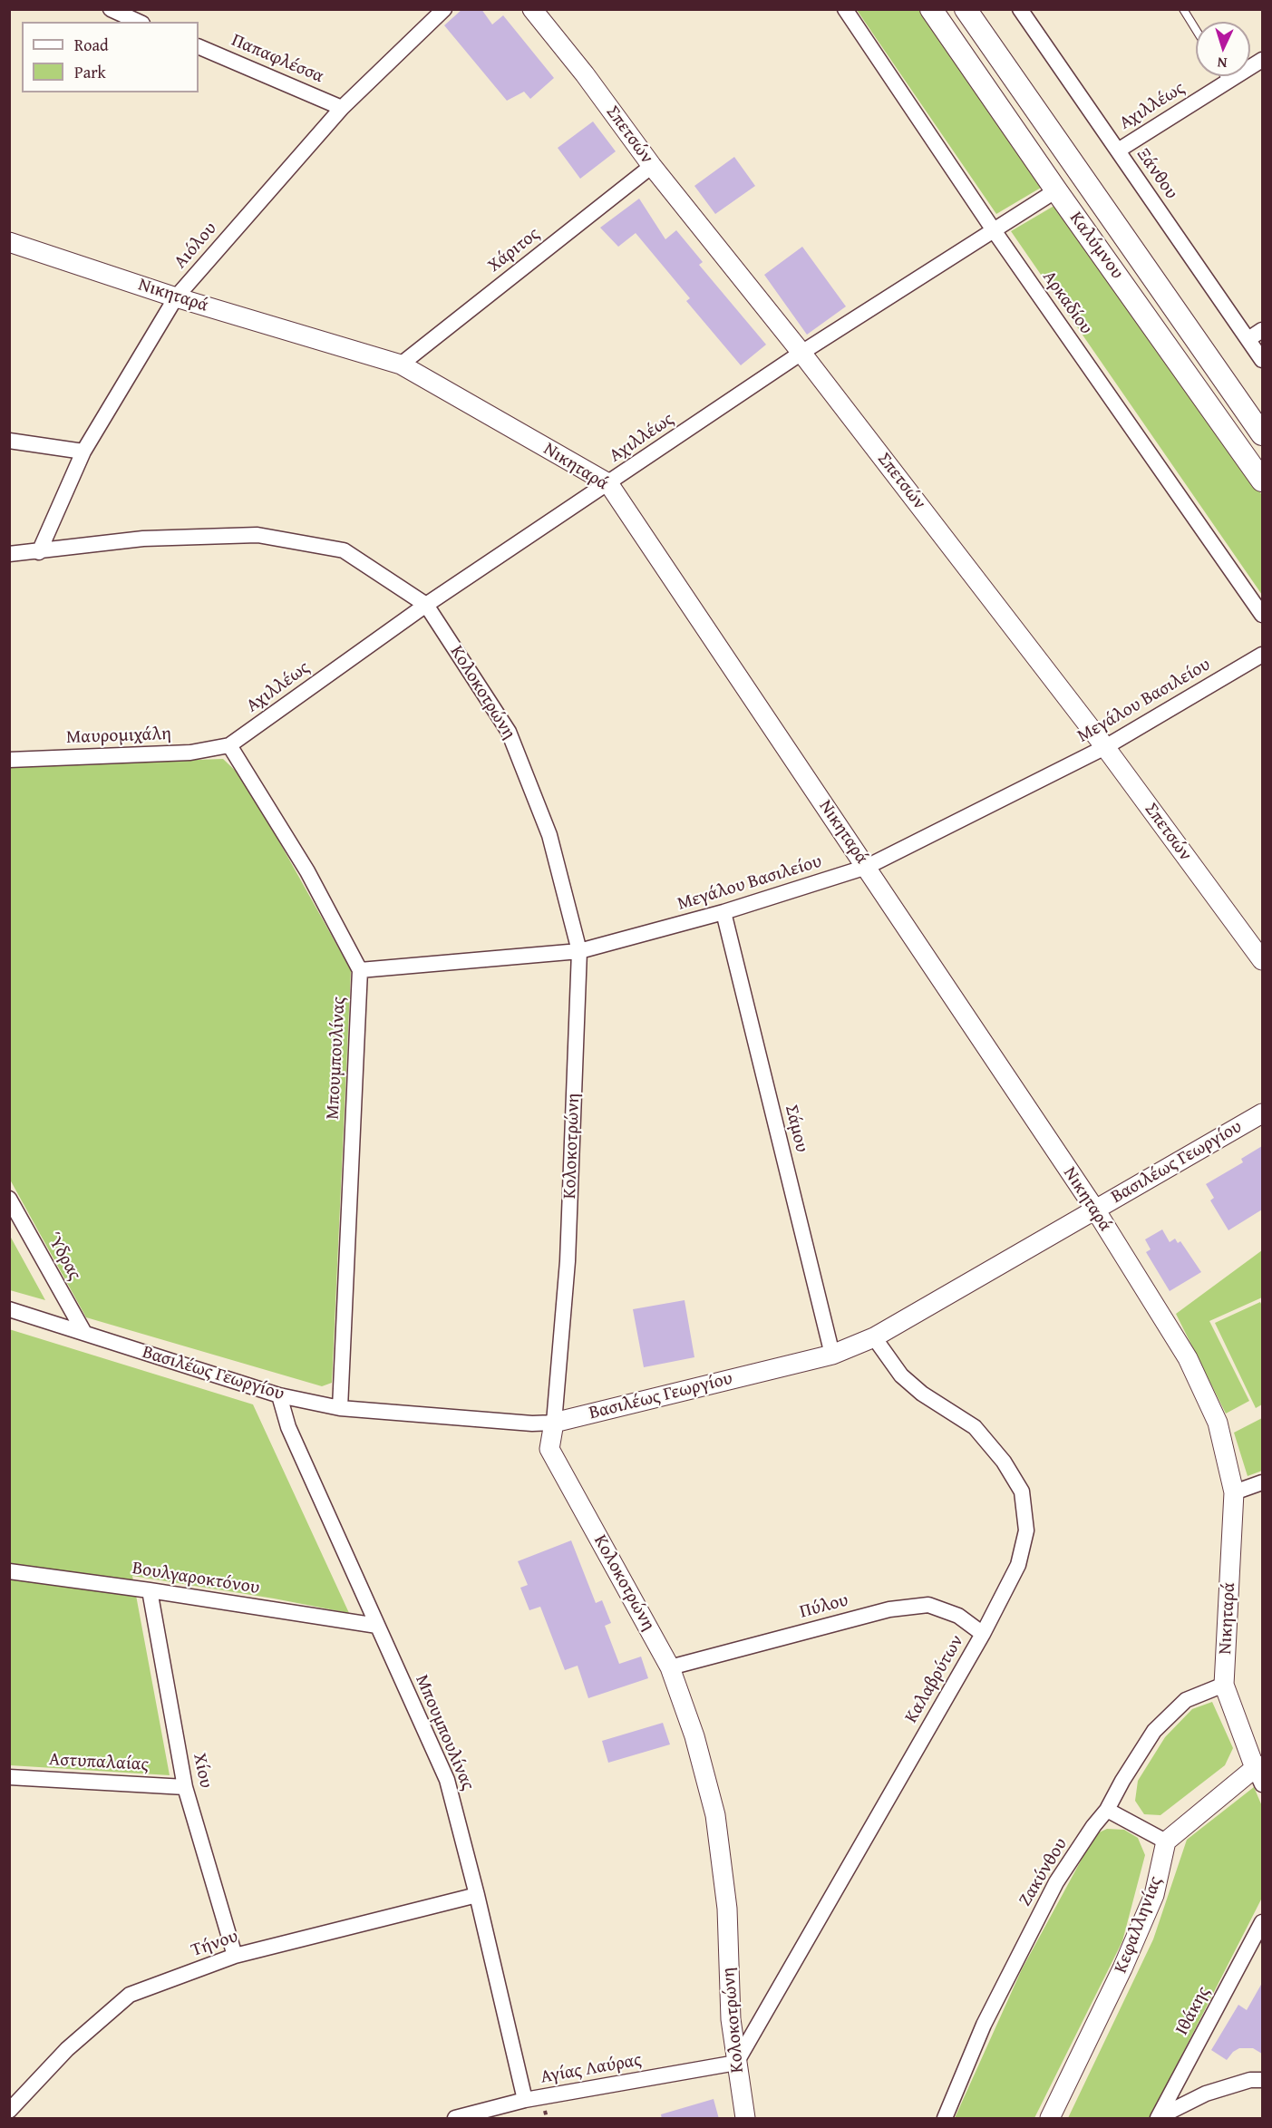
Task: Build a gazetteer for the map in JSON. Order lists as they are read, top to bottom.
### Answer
{
  "streets": {
    "main road": ["Καλύμνου"],
    "street": [
      "Παπαφλέσσα",
      "Αχιλλέως",
      "Σπετσών",
      "Ξάνθου",
      "Αιόλου",
      "Χάριτος",
      "Νικηταρά",
      "Αρκαδίου",
      "Κολοκοτρώνη",
      "Μεγάλου Βασιλείου",
      "Μαυρομιχάλη",
      "Μπουμπουλίνας",
      "Σάμου",
      "Βασιλέως Γεωργίου",
      "Ύδρας",
      "Βουλγαροκτόνου",
      "Πύλου",
      "Καλαβρύτων",
      "Αστυπαλαίας",
      "Χίου",
      "Ζακύνθου",
      "Κεφαλληνίας",
      "Τήνου",
      "Ιθάκης",
      "Αγίας Λαύρας"
    ]
  },
  "crossings": [
    ["Παπαφλέσσα", "Αιόλου"],
    ["Αχιλλέως", "Σπετσών"],
    ["Αχιλλέως", "Ξάνθου"],
    ["Αχιλλέως", "Καλύμνου"],
    ["Αχιλλέως", "Νικηταρά"],
    ["Αχιλλέως", "Αρκαδίου"],
    ["Αχιλλέως", "Κολοκοτρώνη"],
    ["Αχιλλέως", "Μαυρομιχάλη"],
    ["Σπετσών", "Χάριτος"],
    ["Σπετσών", "Μεγάλου Βασιλείου"],
    ["Αιόλου", "Νικηταρά"],
    ["Αιόλου", "Κολοκοτρώνη"],
    ["Χάριτος", "Νικηταρά"],
    ["Νικηταρά", "Μεγάλου Βασιλείου"],
    ["Νικηταρά", "Βασιλέως Γεωργίου"],
    ["Νικηταρά", "Ζακύνθου"],
    ["Κολοκοτρώνη", "Μεγάλου Βασιλείου"],
    ["Κολοκοτρώνη", "Βασιλέως Γεωργίου"],
    ["Κολοκοτρώνη", "Πύλου"],
    ["Κολοκοτρώνη", "Καλαβρύτων"],
    ["Κολοκοτρώνη", "Αγίας Λαύρας"],
    ["Μεγάλου Βασιλείου", "Μπουμπουλίνας"],
    ["Μεγάλου Βασιλείου", "Σάμου"],
    ["Μπουμπουλίνας", "Βασιλέως Γεωργίου"],
    ["Μπουμπουλίνας", "Βουλγαροκτόνου"],
    ["Μπουμπουλίνας", "Τήνου"],
    ["Μπουμπουλίνας", "Αγίας Λαύρας"],
    ["Σάμου", "Βασιλέως Γεωργίου"],
    ["Βασιλέως Γεωργίου", "Ύδρας"],
    ["Βασιλέως Γεωργίου", "Καλαβρύτων"],
    ["Βουλγαροκτόνου", "Χίου"],
    ["Πύλου", "Καλαβρύτων"],
    ["Καλαβρύτων", "Αγίας Λαύρας"],
    ["Αστυπαλαίας", "Χίου"],
    ["Χίου", "Τήνου"]
  ],
  "legend": ["Road", "Park"],
  "north": "bottom"
}
